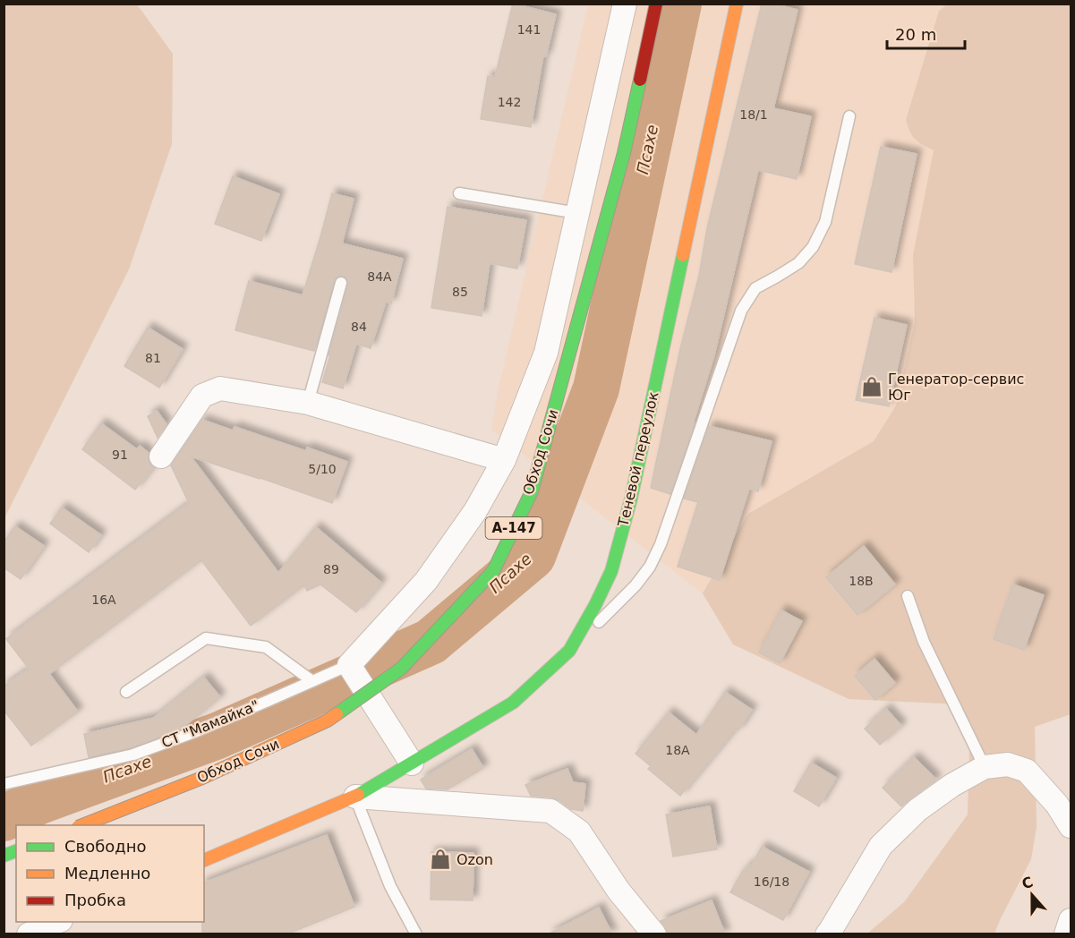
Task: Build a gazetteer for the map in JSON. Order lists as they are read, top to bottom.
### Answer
{
  "streets": {
    "main road": ["Обход Сочи", "Теневой переулок", "А-147"],
    "lane": ["СТ \"Мамайка\""]
  },
  "water": ["Псахе"],
  "places": {
    "shop": ["Генератор-сервис Юг", "Ozon"]
  },
  "house_numbers": [
    "141",
    "142",
    "18/1",
    "84А",
    "85",
    "84",
    "81",
    "91",
    "5/10",
    "89",
    "18В",
    "16А",
    "18А",
    "16/18"
  ],
  "legend": ["Свободно", "Медленно", "Пробка"],
  "scale_bar": "20 m",
  "north": "top"
}
